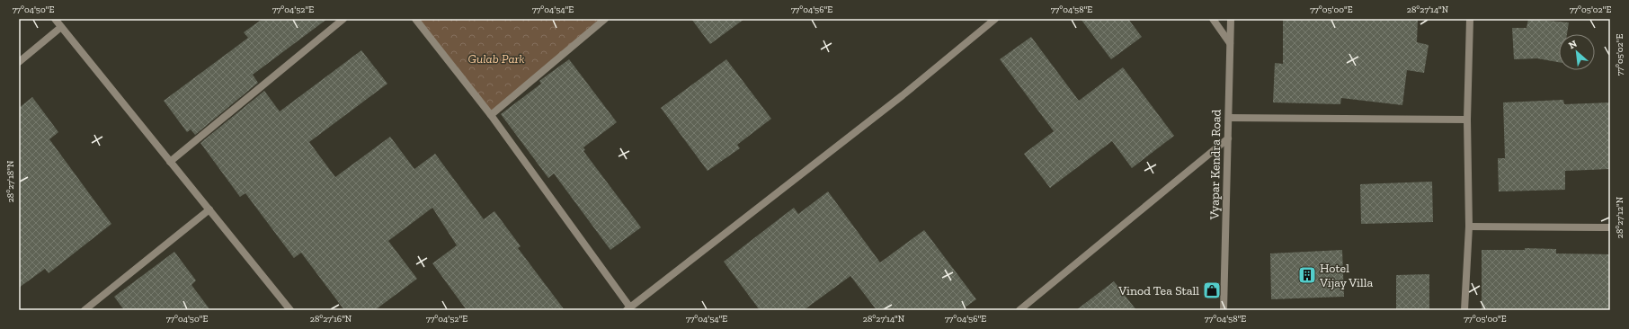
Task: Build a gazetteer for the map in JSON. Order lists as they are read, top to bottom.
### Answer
{
  "streets": {
    "street": ["Vyapar Kendra Road"]
  },
  "parks": ["Gulab Park"],
  "places": {
    "building": ["Hotel Vijay Villa"],
    "shop": ["Vinod Tea Stall"]
  },
  "north": "top left",
  "coordinates": [
    "77°04'50\"E",
    "77°04'52\"E",
    "77°04'54\"E",
    "77°04'56\"E",
    "77°04'58\"E",
    "77°05'00\"E",
    "28°27'14\"N",
    "77°05'02\"E",
    "28°27'18\"N",
    "28°27'12\"N",
    "28°27'16\"N"
  ]
}
